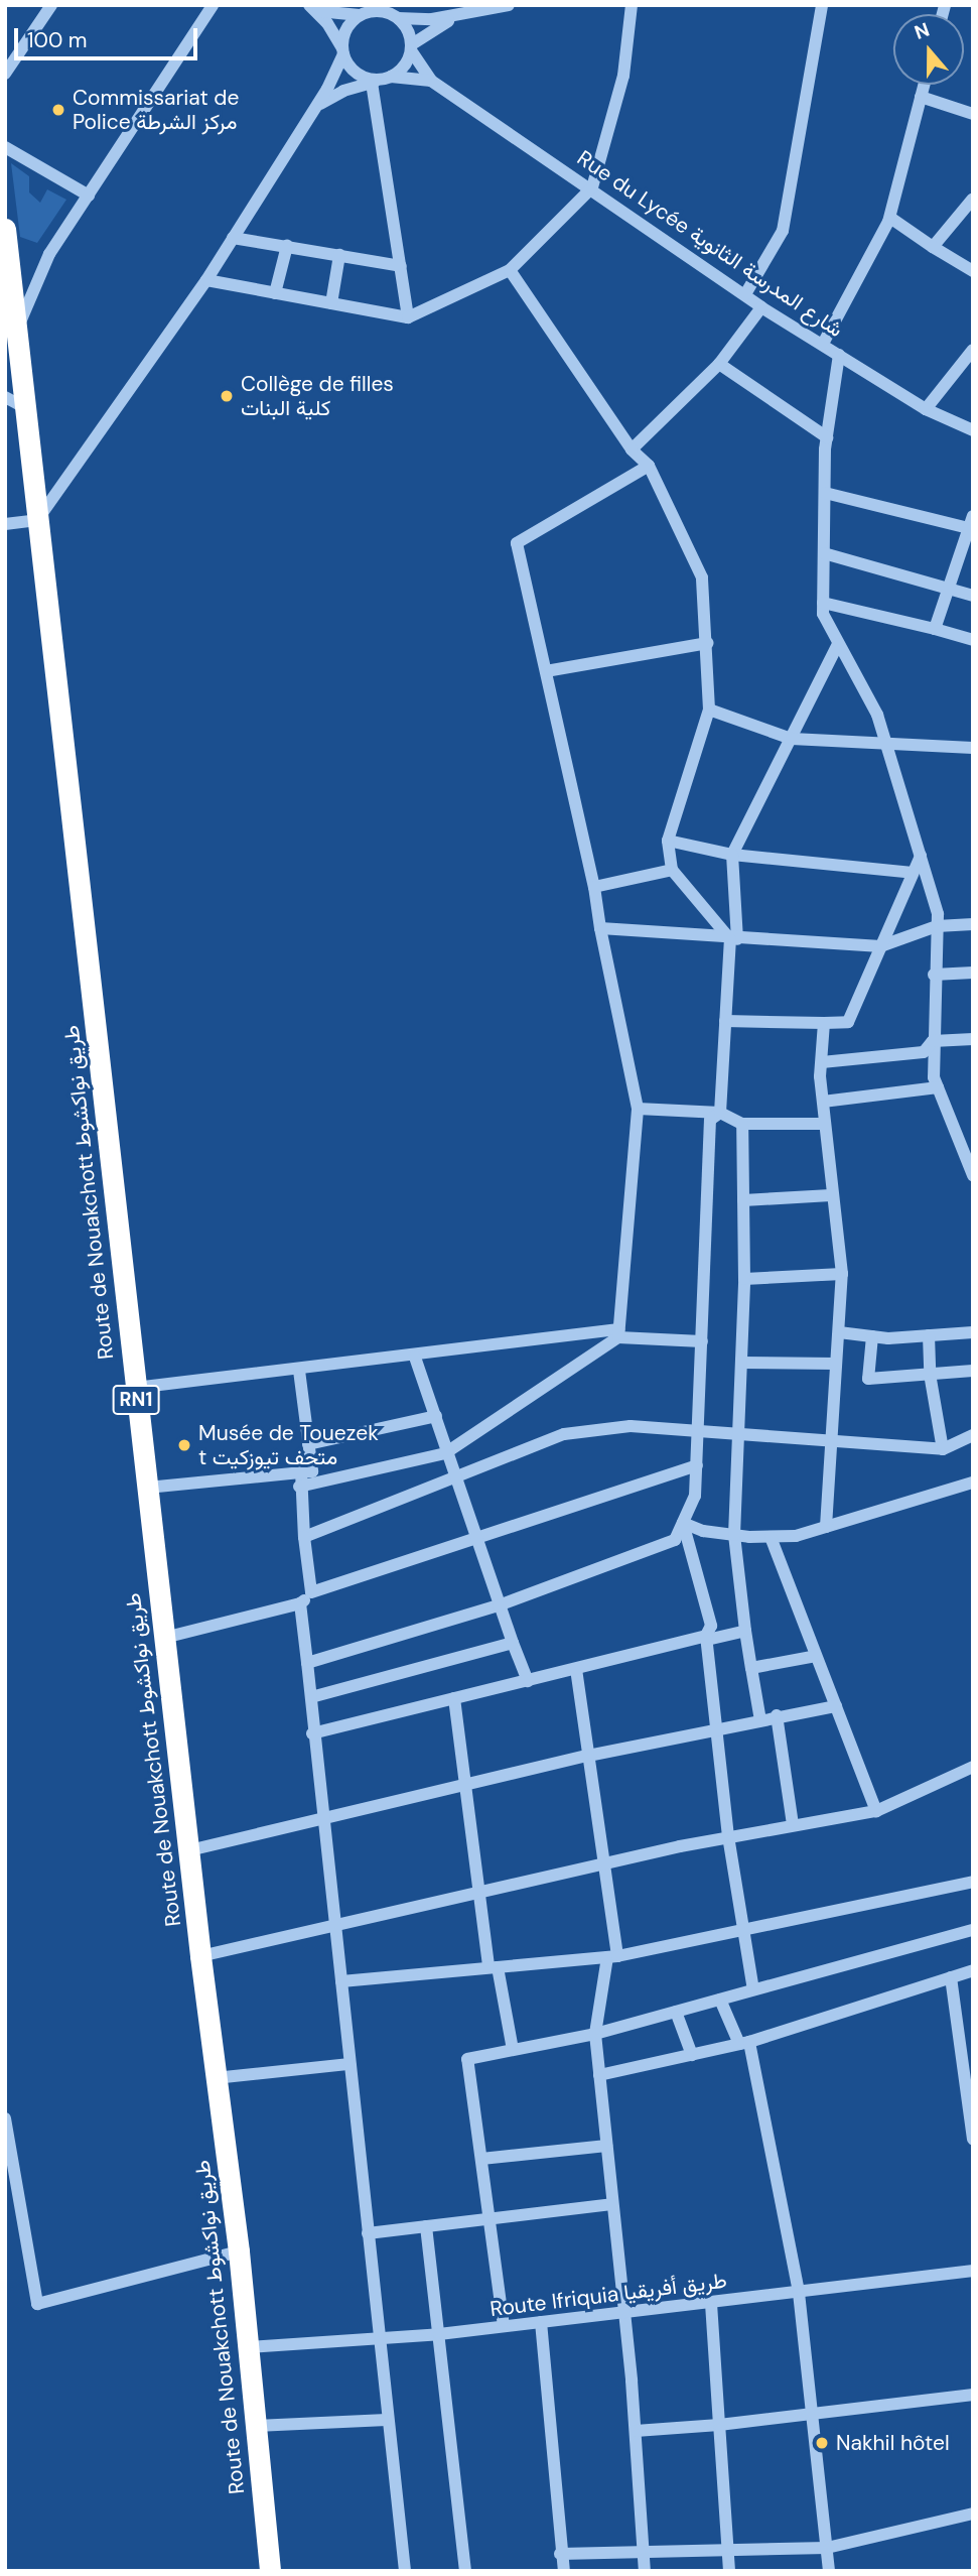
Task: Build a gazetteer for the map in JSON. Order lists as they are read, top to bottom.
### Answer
{
  "streets": {
    "highway": ["Route de Nouakchott طريق نواكشوط", "RN1"],
    "street": ["Rue du Lycée شارع المدرسة الثانوية", "Route Ifriquia طريق أفريقيا"]
  },
  "crossings": [
    ["Route de Nouakchott طريق نواكشوط", "Route Ifriquia طريق أفريقيا"]
  ],
  "places": [
    "Commissariat de Police مركز الشرطة",
    "Collège de filles كلية البنات",
    "Musée de Touezek t متحف تيوزكيت",
    "Nakhil hôtel"
  ],
  "scale_bar": "100 m",
  "north": "top"
}
